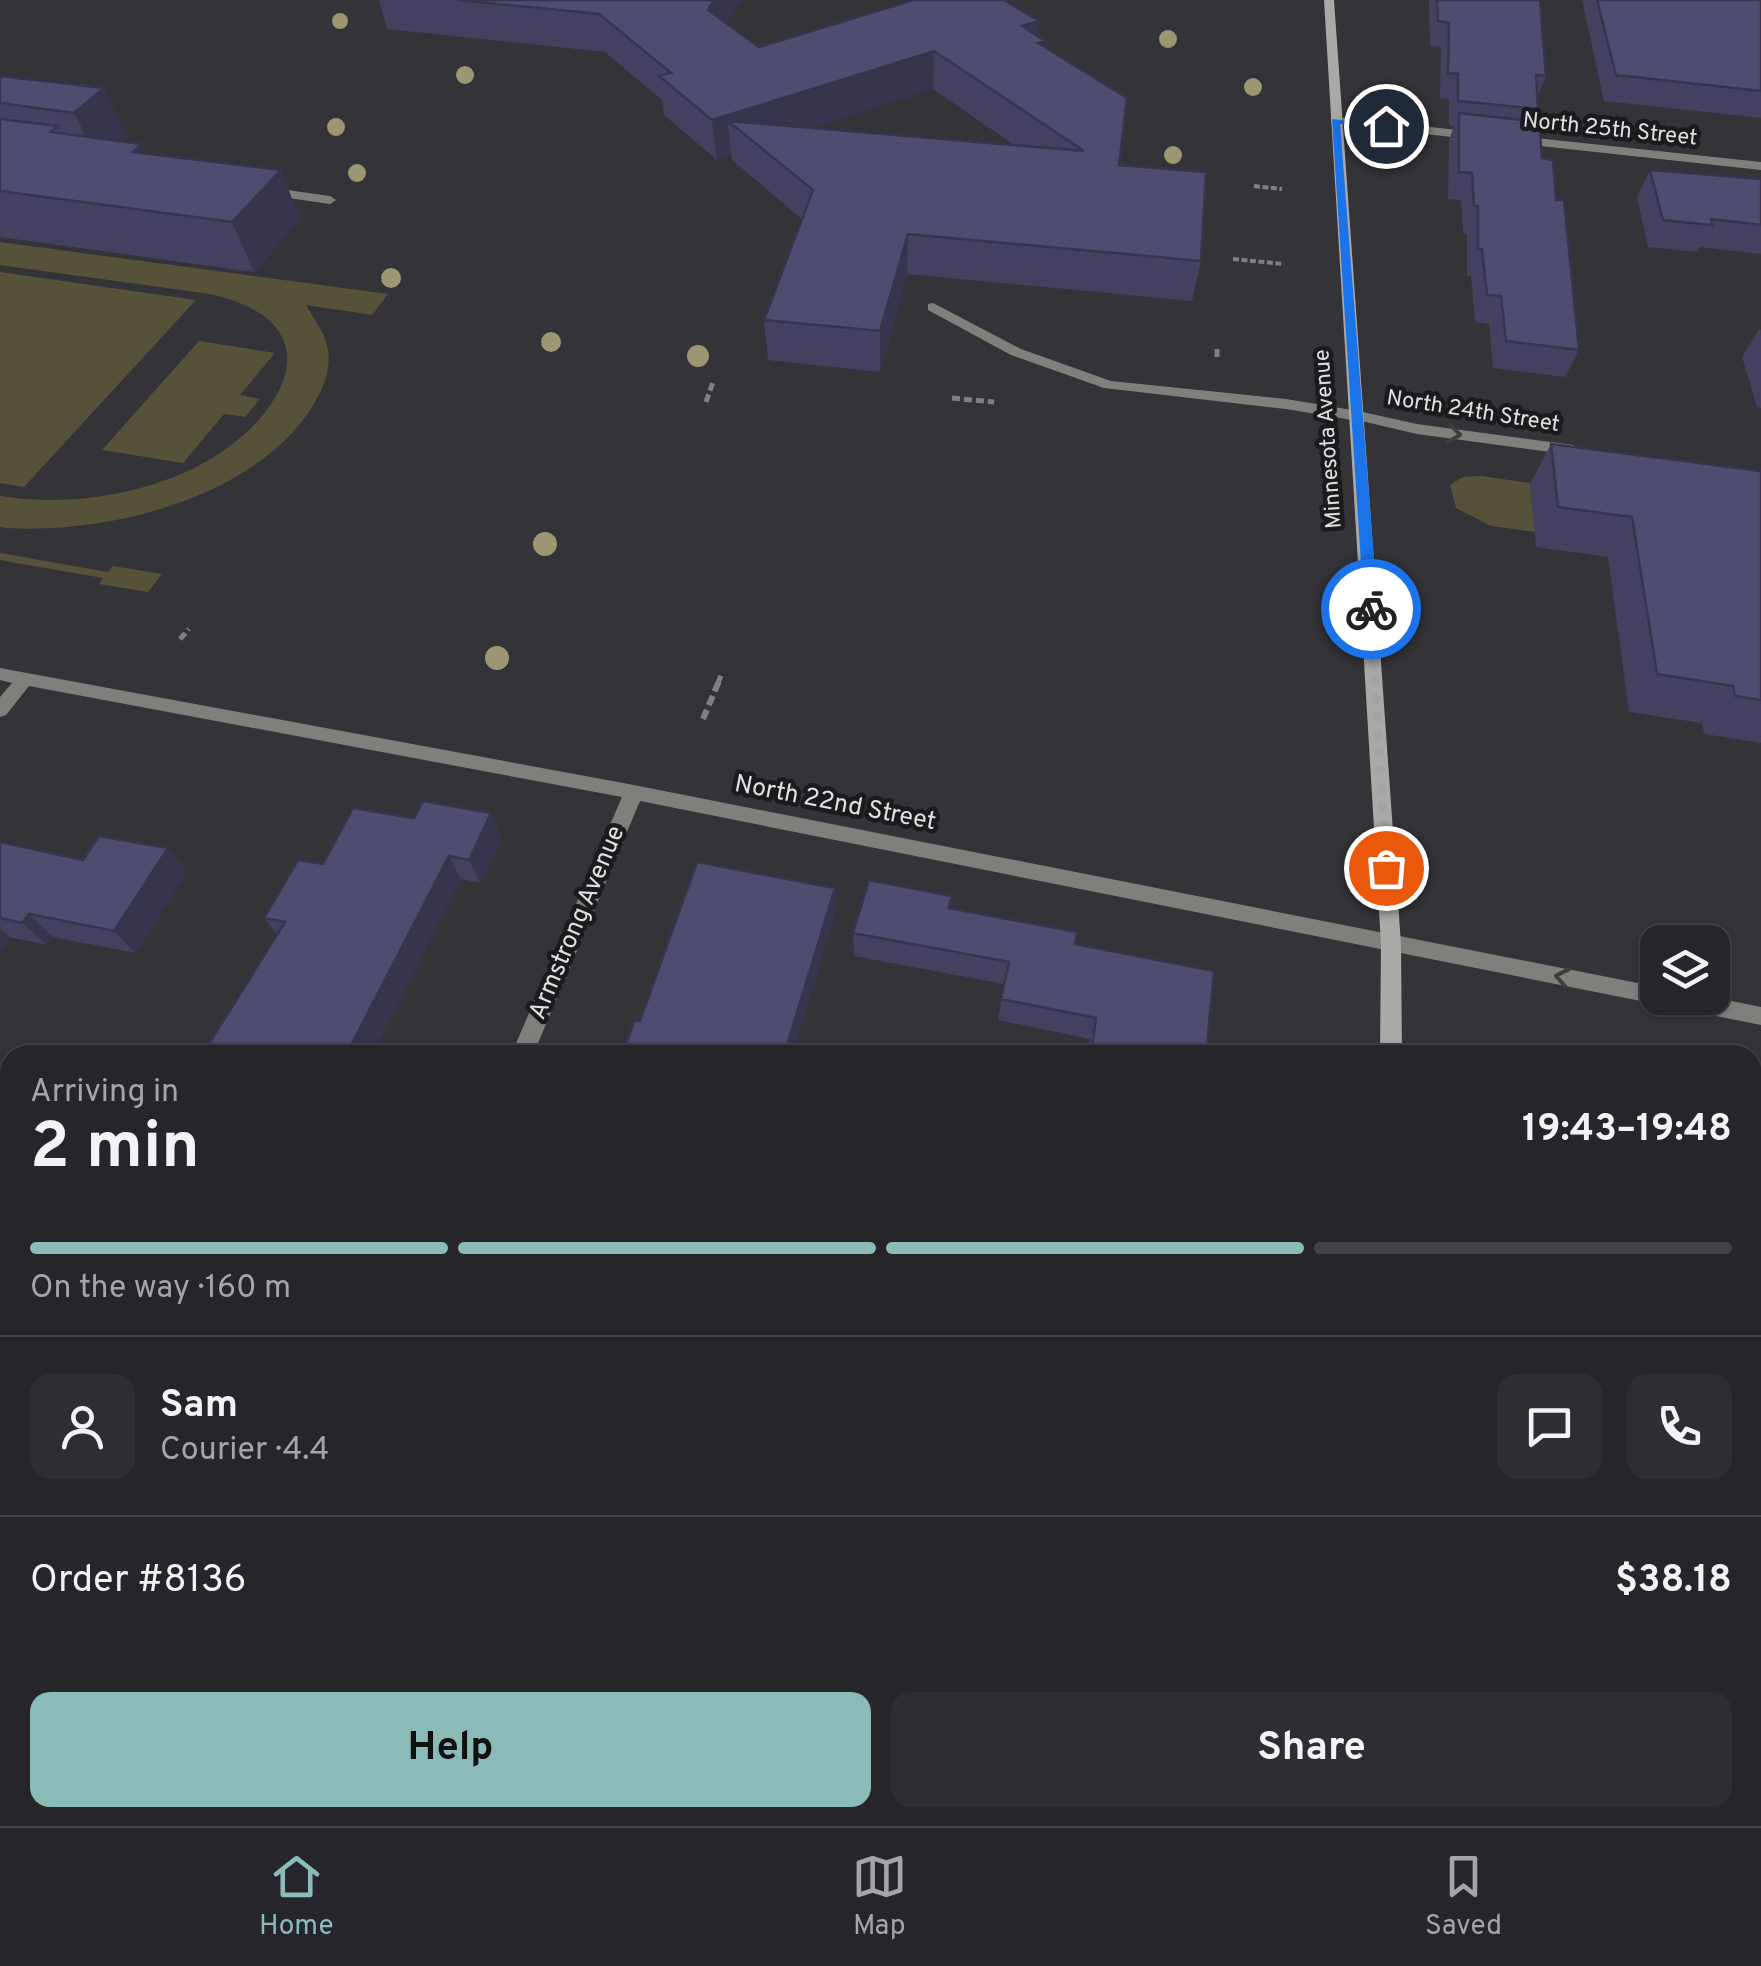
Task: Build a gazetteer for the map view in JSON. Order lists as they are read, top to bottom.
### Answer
{
  "streets": {
    "main road": ["Minnesota Avenue"],
    "street": [
      "North 25th Street",
      "North 24th Street",
      "North 22nd Street",
      "Armstrong Avenue"
    ]
  },
  "crossings": [
    ["North 25th Street", "Minnesota Avenue"],
    ["North 24th Street", "Minnesota Avenue"],
    ["Minnesota Avenue", "North 22nd Street"],
    ["North 22nd Street", "Armstrong Avenue"]
  ],
  "page": {
    "heading": ["2 min", "Arriving in", "19:43–19:48"],
    "panel": [
      "Sam",
      "Courier · 4.4",
      "Order #8136",
      "$38.18"
    ],
    "bar": "On the way · 160 m",
    "buttons": ["Help", "Share"],
    "tabs": ["Home", "Map", "Saved"]
  }
}
